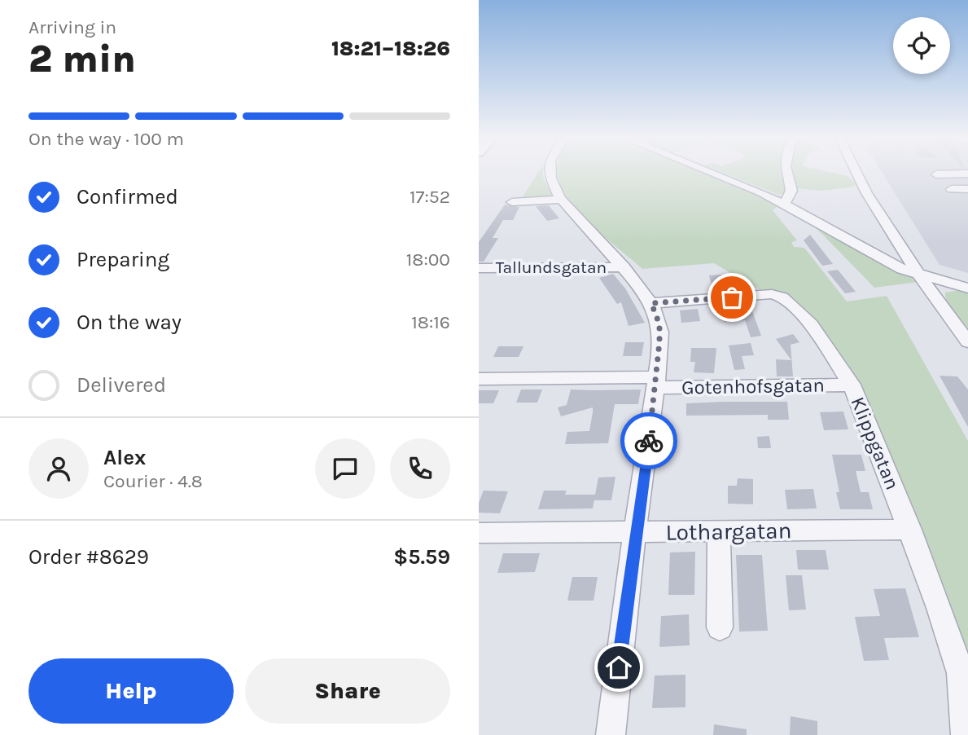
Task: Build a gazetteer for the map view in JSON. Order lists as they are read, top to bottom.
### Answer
{
  "streets": {
    "street": [
      "Tallundsgatan",
      "Gotenhofsgatan",
      "Klippgatan",
      "Lothargatan"
    ]
  },
  "crossings": [
    ["Gotenhofsgatan", "Klippgatan"],
    ["Klippgatan", "Lothargatan"]
  ],
  "page": {
    "heading": ["2 min", "Arriving in", "18:21–18:26"],
    "panel": [
      "Alex",
      "Courier · 4.8",
      "Order #8629",
      "$5.59"
    ],
    "bar": "On the way · 100 m",
    "list": [
      ["Confirmed", "17:52"],
      ["Preparing", "18:00"],
      ["On the way", "18:16"],
      "Delivered"
    ],
    "buttons": ["Help", "Share"]
  }
}
